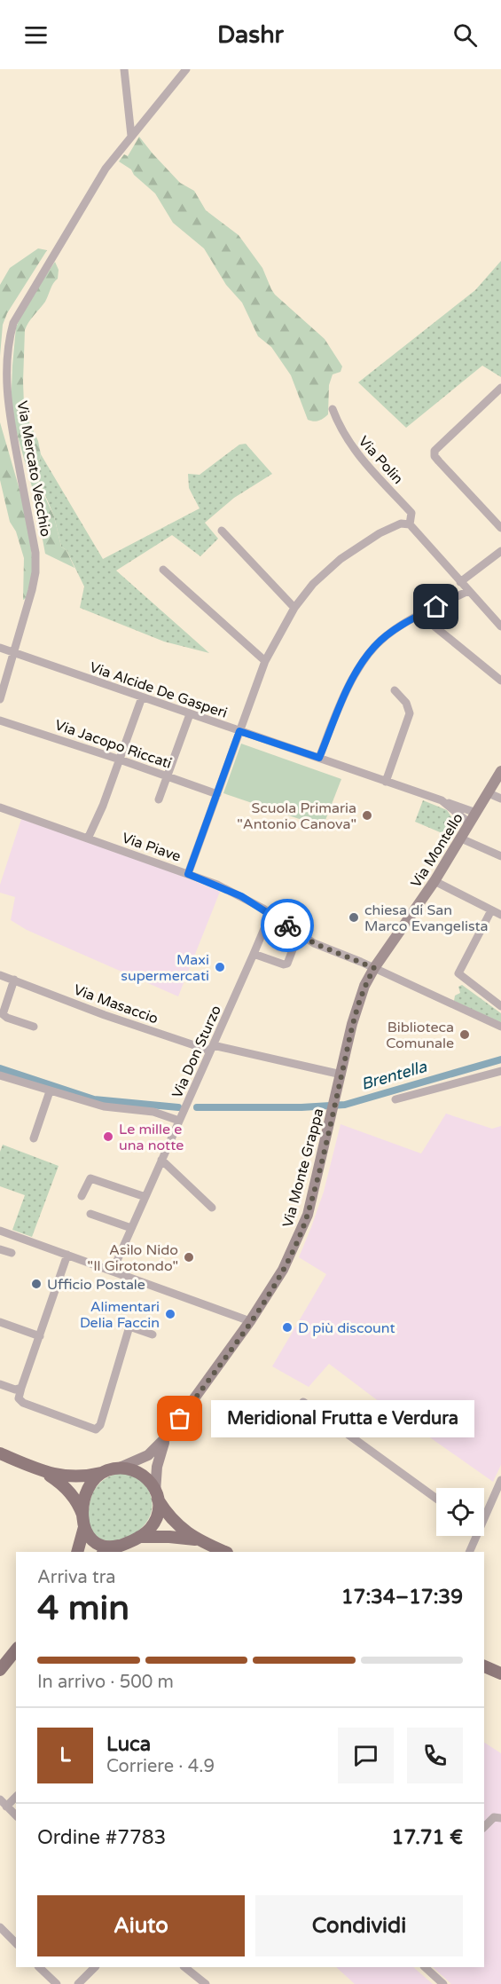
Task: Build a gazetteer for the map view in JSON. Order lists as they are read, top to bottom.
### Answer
{
  "streets": {
    "main road": ["Via Montello", "Via Monte Grappa"],
    "street": [
      "Via Polin",
      "Via Mercato Vecchio",
      "Via Alcide De Gasperi",
      "Via Jacopo Riccati",
      "Via Piave",
      "Via Masaccio",
      "Via Don Sturzo"
    ]
  },
  "crossings": [
    ["Via Mercato Vecchio", "Via Alcide De Gasperi"],
    ["Via Alcide De Gasperi", "Via Montello"],
    ["Via Piave", "Via Montello"],
    ["Via Piave", "Via Don Sturzo"],
    ["Via Piave", "Via Monte Grappa"],
    ["Via Montello", "Via Monte Grappa"],
    ["Via Masaccio", "Via Don Sturzo"],
    ["Via Masaccio", "Via Monte Grappa"]
  ],
  "water": ["Brentella"],
  "places": [
    "Scuola Primaria \"Antonio Canova\"",
    "chiesa di San Marco Evangelista",
    "Maxi supermercati",
    "Biblioteca Comunale",
    "Le mille e una notte",
    "Asilo Nido \"Il Girotondo\"",
    "Ufficio Postale",
    "Alimentari Delia Faccin",
    "D più discount",
    "Meridional Frutta e Verdura"
  ],
  "page": {
    "header": "Dashr",
    "bubble": "Meridional Frutta e Verdura",
    "heading": ["4 min", "Arriva tra", "17:34–17:39"],
    "panel": [
      "Luca",
      "Corriere · 4.9",
      "Ordine #7783",
      "17.71 €"
    ],
    "bar": "In arrivo · 500 m",
    "round": "L",
    "buttons": ["Aiuto", "Condividi"]
  }
}
